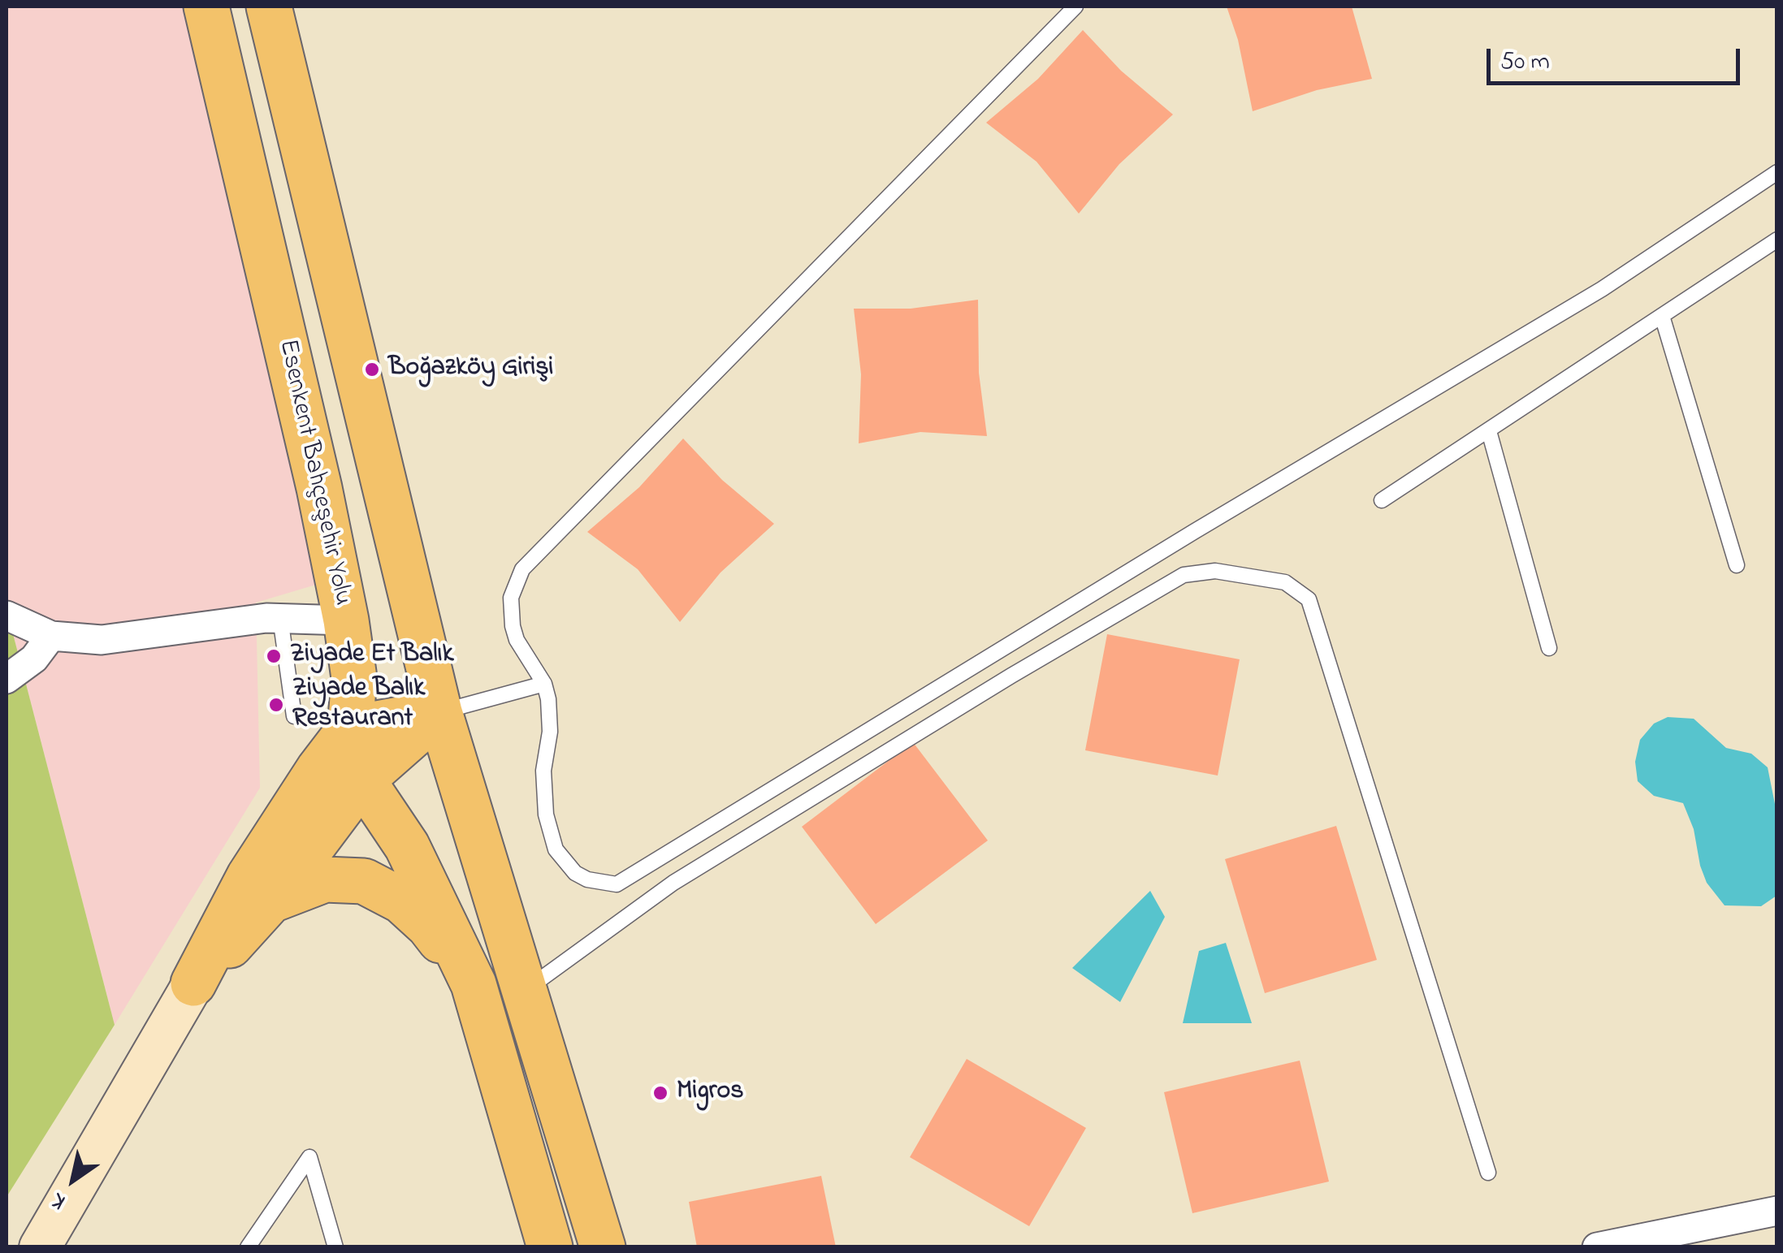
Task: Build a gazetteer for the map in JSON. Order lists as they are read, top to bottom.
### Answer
{
  "streets": {
    "main road": ["Esenkent Bahçeşehir Yolu"]
  },
  "places": [
    "Boğazköy Girişi",
    "Ziyade Et Balık",
    "Ziyade Balık Restaurant",
    "Migros"
  ],
  "scale_bar": "50 m",
  "north": "bottom left"
}
